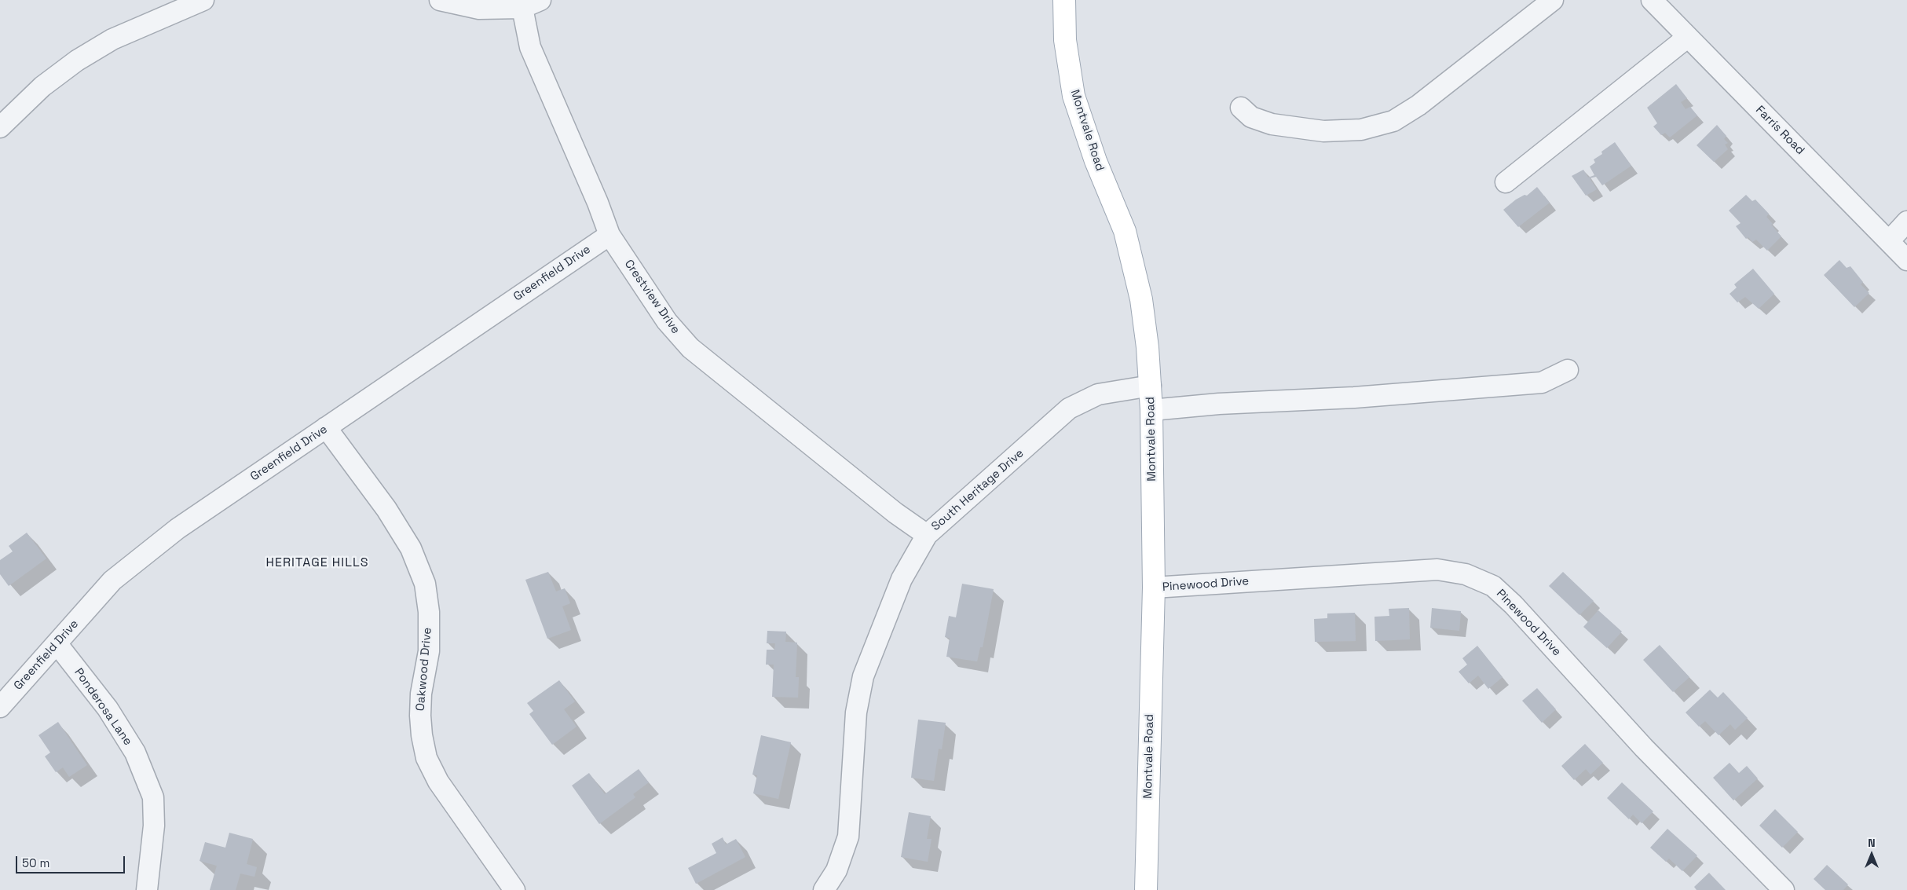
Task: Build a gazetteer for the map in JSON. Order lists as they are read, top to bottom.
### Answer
{
  "streets": {
    "main road": ["Montvale Road"],
    "street": [
      "Farris Road",
      "Greenfield Drive",
      "Crestview Drive",
      "South Heritage Drive",
      "Pinewood Drive",
      "Oakwood Drive",
      "Ponderosa Lane"
    ]
  },
  "crossings": [
    ["Montvale Road", "South Heritage Drive"],
    ["Montvale Road", "Pinewood Drive"],
    ["Greenfield Drive", "Crestview Drive"],
    ["Greenfield Drive", "Oakwood Drive"],
    ["Greenfield Drive", "Ponderosa Lane"],
    ["Crestview Drive", "South Heritage Drive"]
  ],
  "districts": ["HERITAGE HILLS"],
  "scale_bar": "50 m",
  "north": "top"
}
